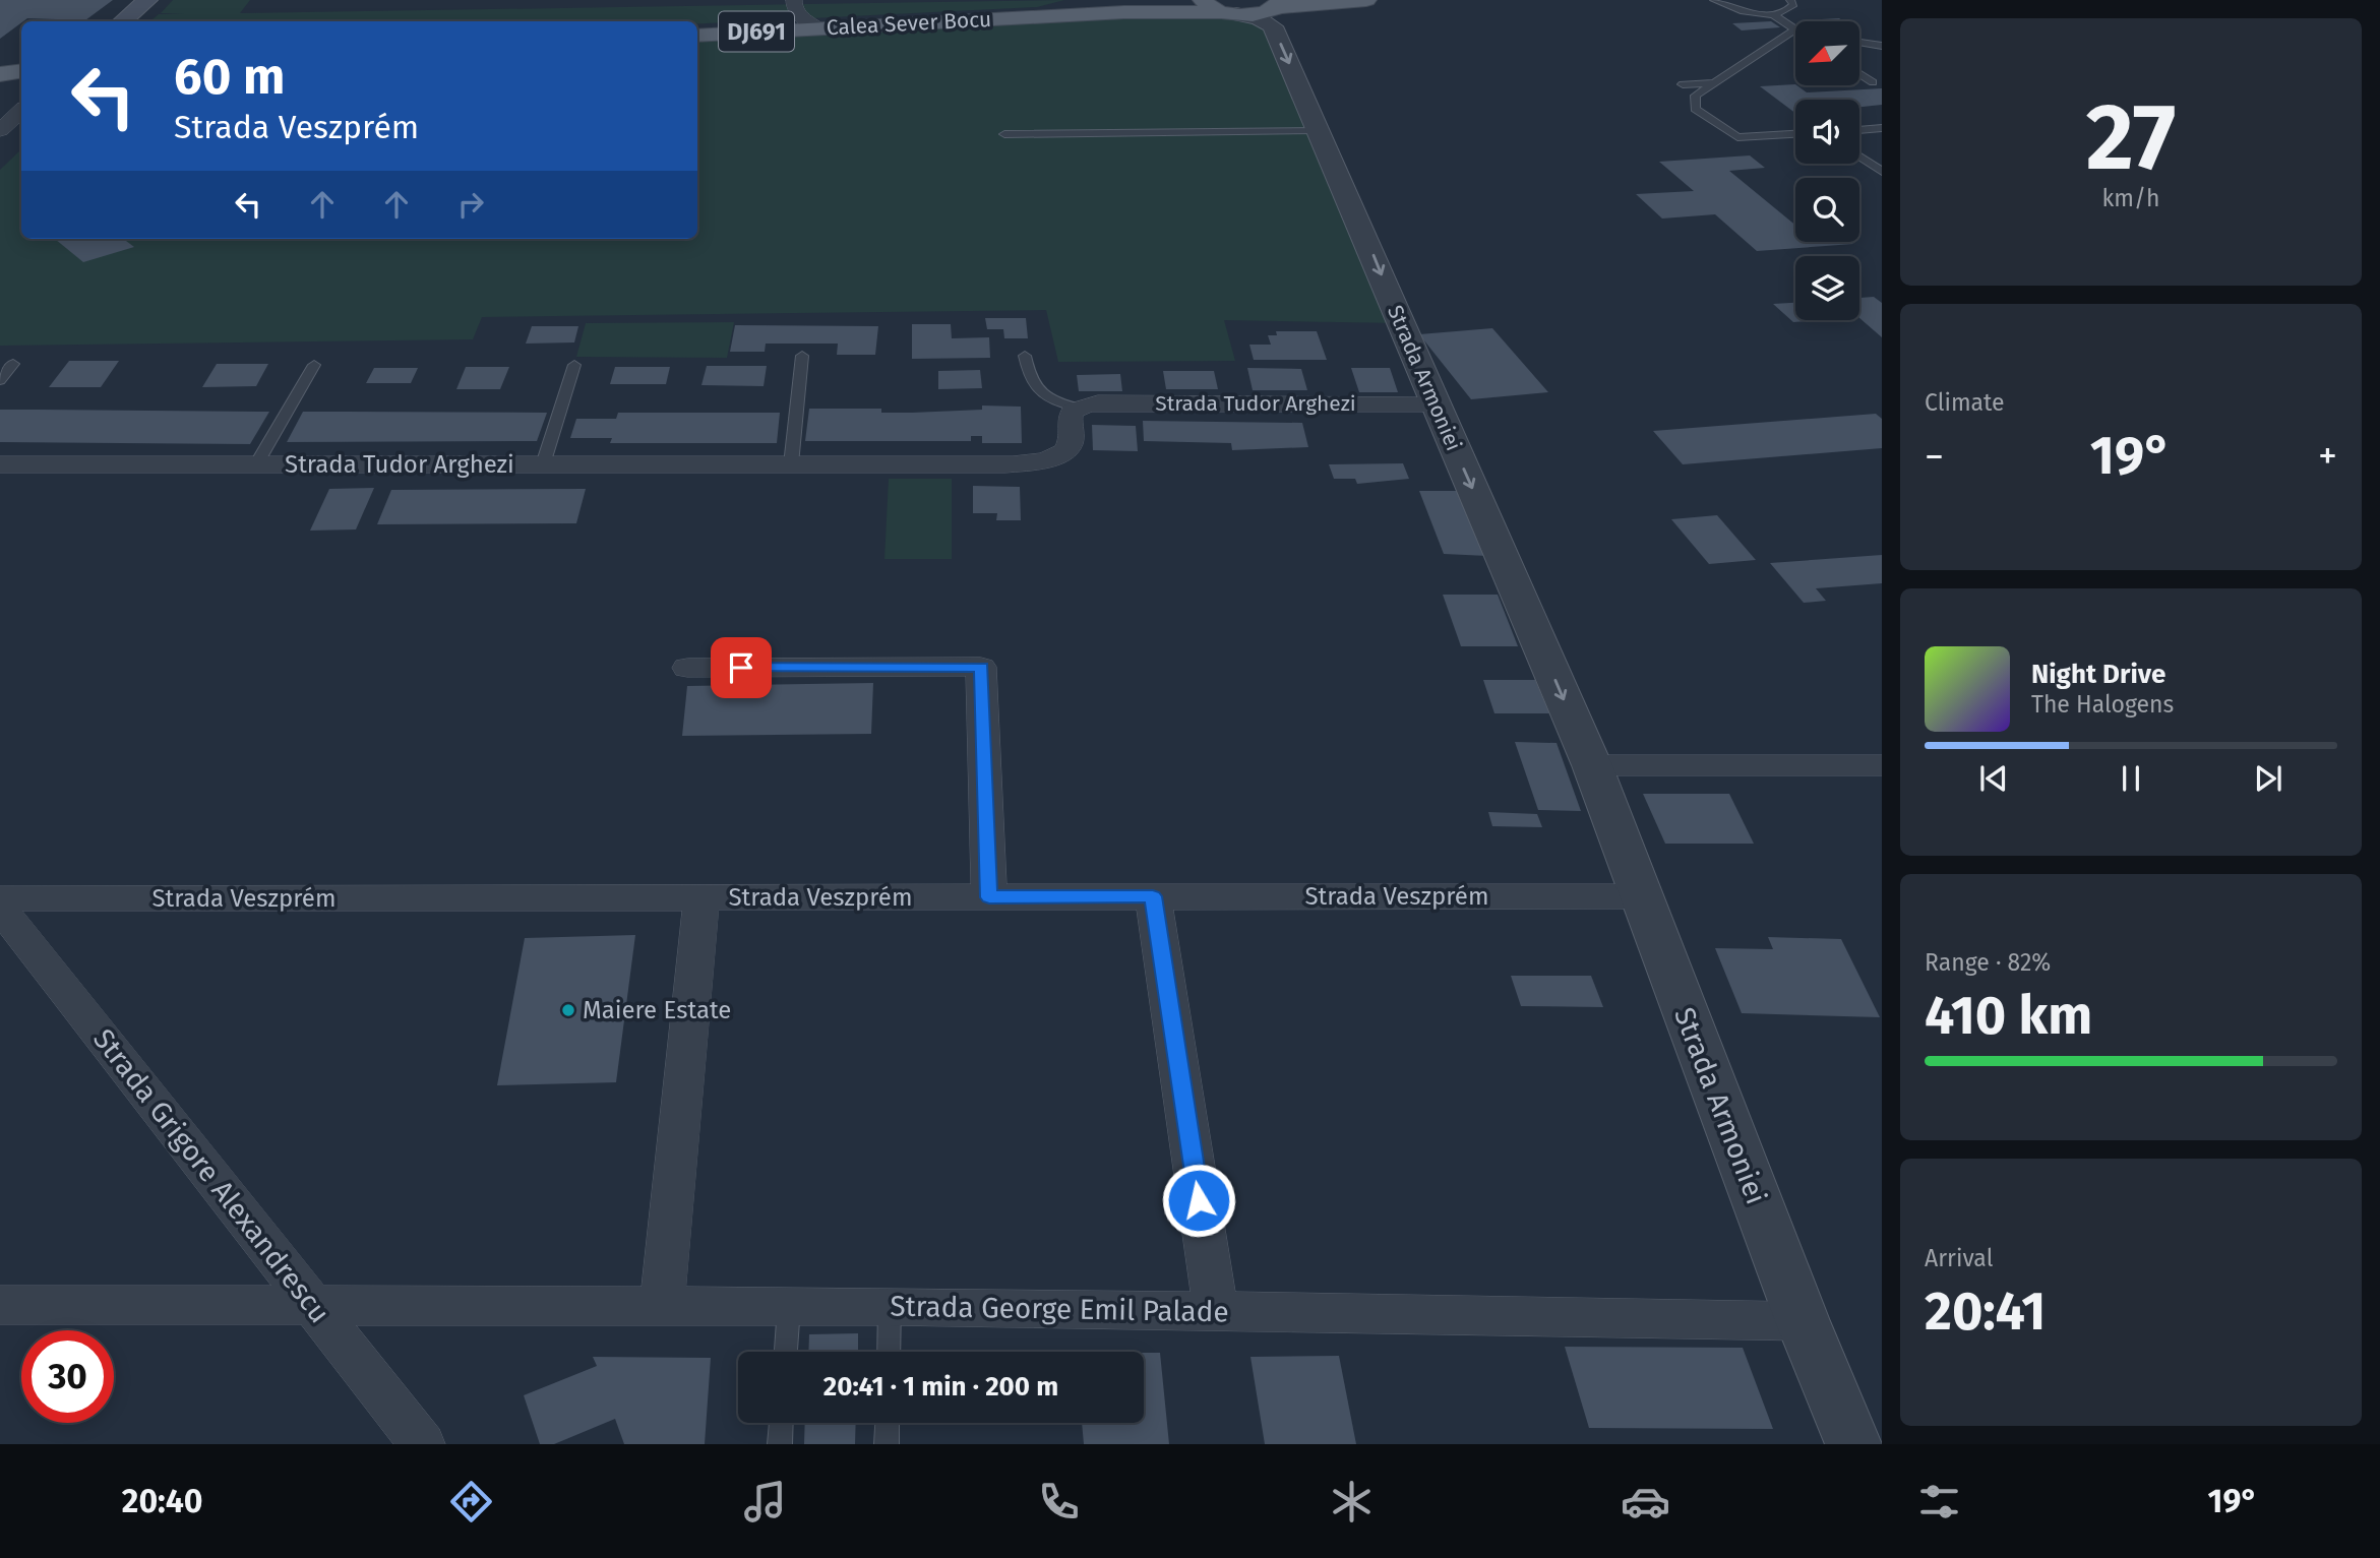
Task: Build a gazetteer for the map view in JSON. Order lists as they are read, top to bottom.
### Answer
{
  "streets": {
    "main road": ["Calea Sever Bocu", "DJ691"],
    "street": [
      "Strada Armoniei",
      "Strada Tudor Arghezi",
      "Strada Veszprém",
      "Strada Grigore Alexandrescu",
      "Strada George Emil Palade"
    ]
  },
  "crossings": [
    ["Calea Sever Bocu", "DJ691"],
    ["Calea Sever Bocu", "Strada Armoniei"],
    ["DJ691", "Strada Armoniei"],
    ["Strada Armoniei", "Strada Tudor Arghezi"],
    ["Strada Armoniei", "Strada Veszprém"],
    ["Strada Armoniei", "Strada George Emil Palade"],
    ["Strada Grigore Alexandrescu", "Strada George Emil Palade"]
  ],
  "one_way": ["Strada Armoniei"],
  "places": ["Maiere Estate"],
  "north": "bottom left",
  "page": {
    "tile": [
      ["27", "km/h"],
      "Climate",
      ["Range · 82%", "410 km"],
      ["Arrival", "20:41"]
    ],
    "turn": ["60 m", "Strada Veszprém"],
    "heat": ["−", "19°", "+"],
    "song": ["Night Drive", "The Halogens"],
    "limit": "30",
    "trip": "20:41 · 1 min · 200 m",
    "tabs": ["20:40", "19°"]
  }
}
